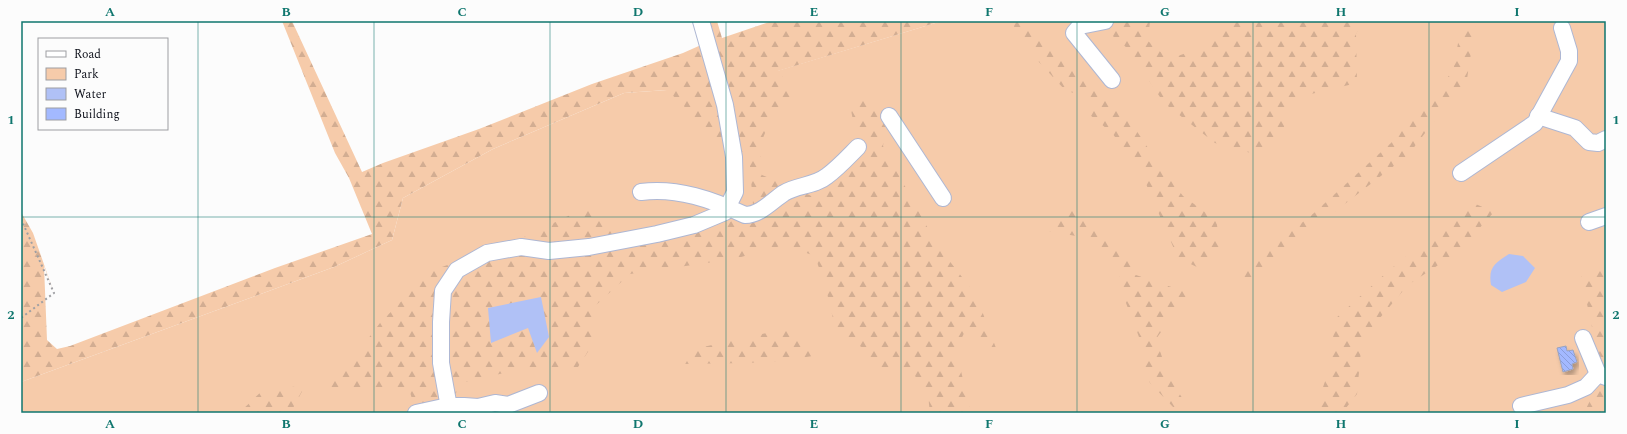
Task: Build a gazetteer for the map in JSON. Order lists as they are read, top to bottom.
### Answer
{
  "legend": [
    "Road",
    "Park",
    "Water",
    "Building"
  ],
  "grid": {
    "columns": [
      "A",
      "B",
      "C",
      "D",
      "E",
      "F",
      "G",
      "H",
      "I"
    ],
    "rows": ["1", "2"]
  }
}
